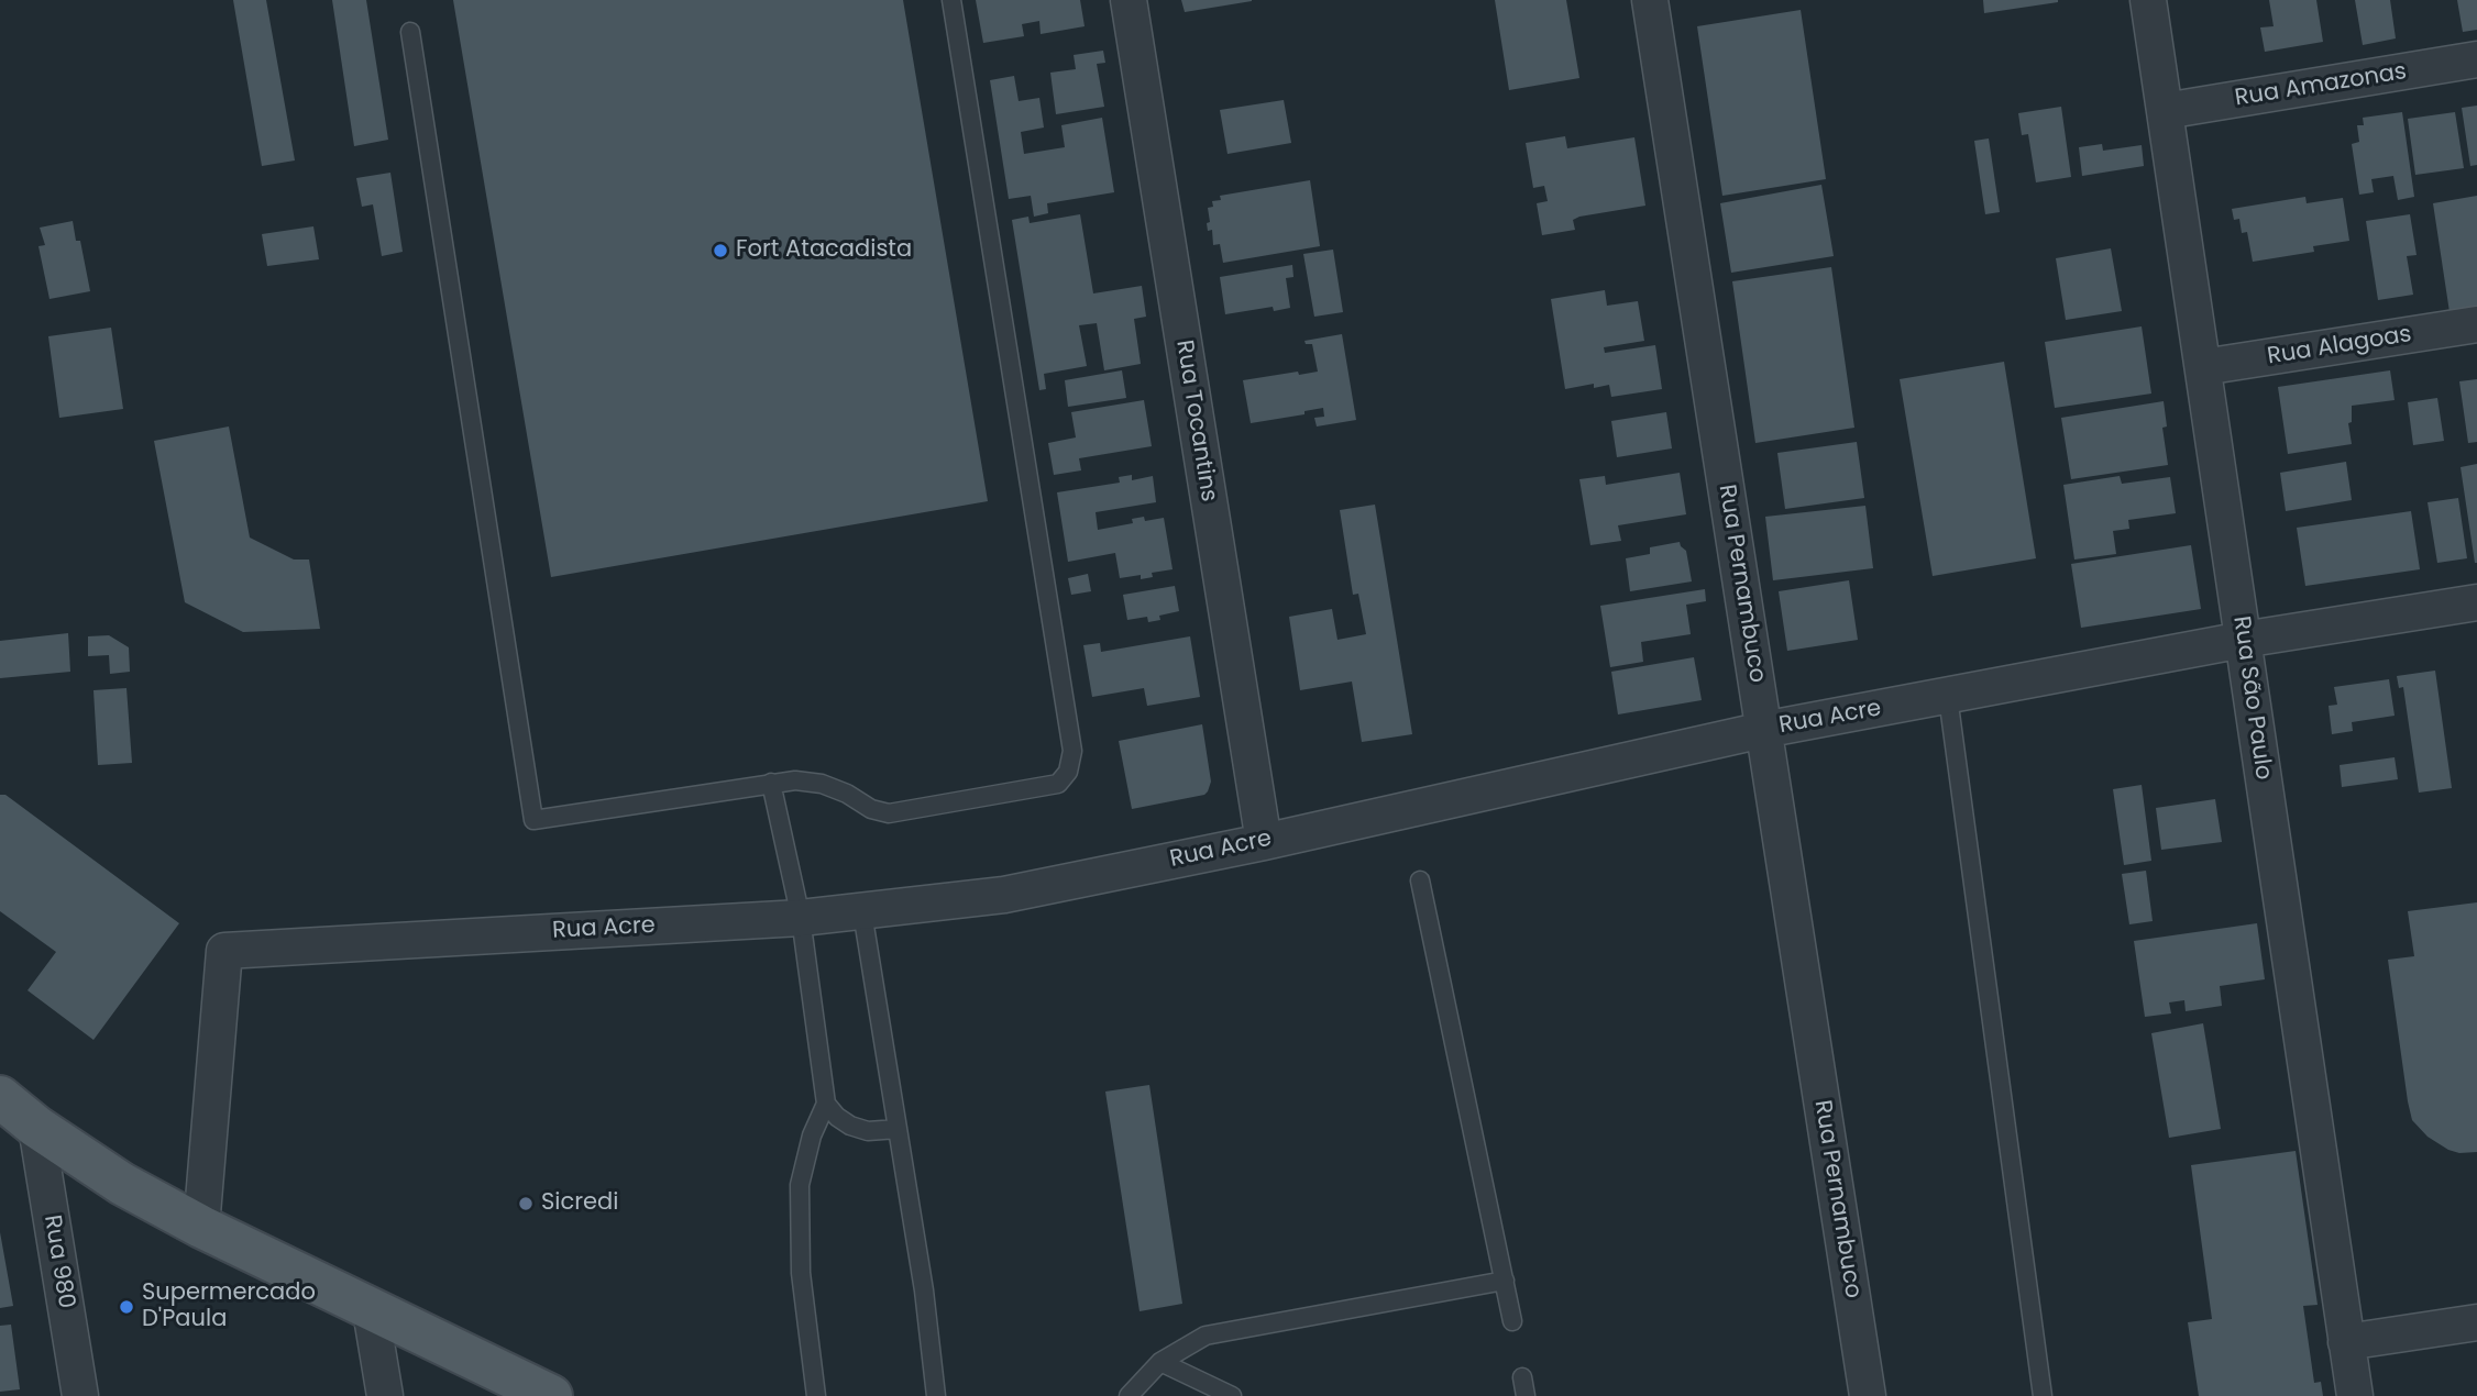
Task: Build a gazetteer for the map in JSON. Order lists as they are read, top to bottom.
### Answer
{
  "streets": {
    "street": [
      "Rua Amazonas",
      "Rua Alagoas",
      "Rua Tocantins",
      "Rua Pernambuco",
      "Rua São Paulo",
      "Rua Acre",
      "Rua 980"
    ]
  },
  "crossings": [
    ["Rua Amazonas", "Rua São Paulo"],
    ["Rua Alagoas", "Rua São Paulo"],
    ["Rua Tocantins", "Rua Acre"],
    ["Rua Pernambuco", "Rua Acre"],
    ["Rua São Paulo", "Rua Acre"]
  ],
  "places": ["Fort Atacadista", "Sicredi", "Supermercado D'Paula"]
}
